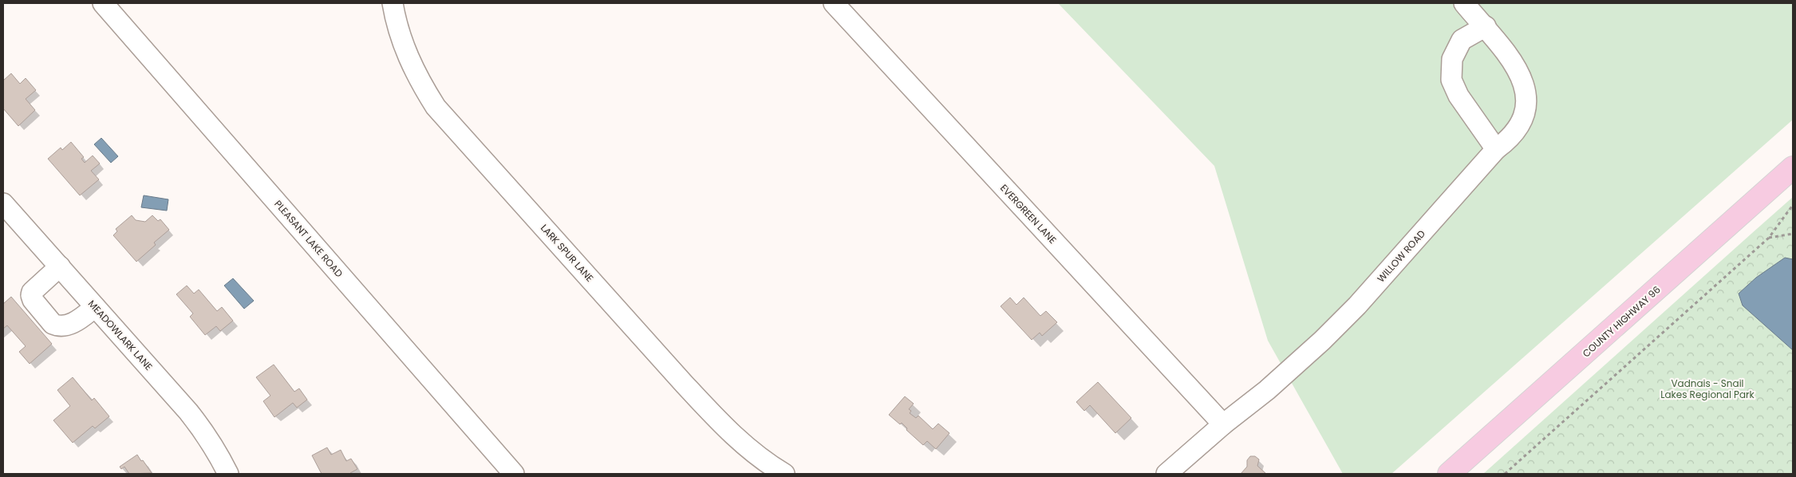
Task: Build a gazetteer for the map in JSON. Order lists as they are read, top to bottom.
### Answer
{
  "streets": {
    "main road": ["COUNTY HIGHWAY 96"],
    "street": [
      "EVERGREEN LANE",
      "PLEASANT LAKE ROAD",
      "LARK SPUR LANE",
      "WILLOW ROAD",
      "MEADOWLARK LANE"
    ]
  },
  "crossings": [
    ["EVERGREEN LANE", "WILLOW ROAD"]
  ],
  "parks": ["Vadnais - Snail Lakes Regional Park"]
}
